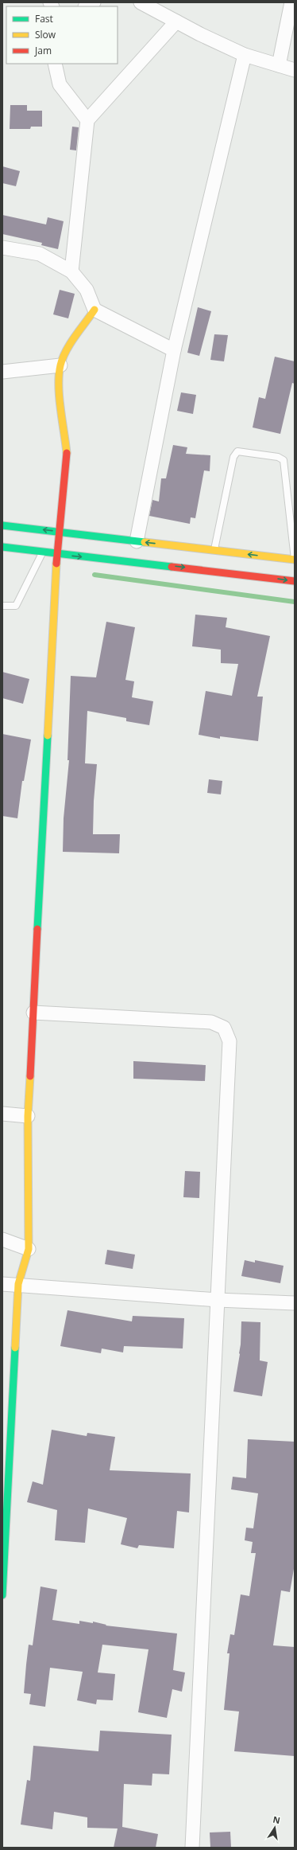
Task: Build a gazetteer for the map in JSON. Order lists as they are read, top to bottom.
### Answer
{
  "legend": ["Fast", "Slow", "Jam"],
  "north": "top"
}
